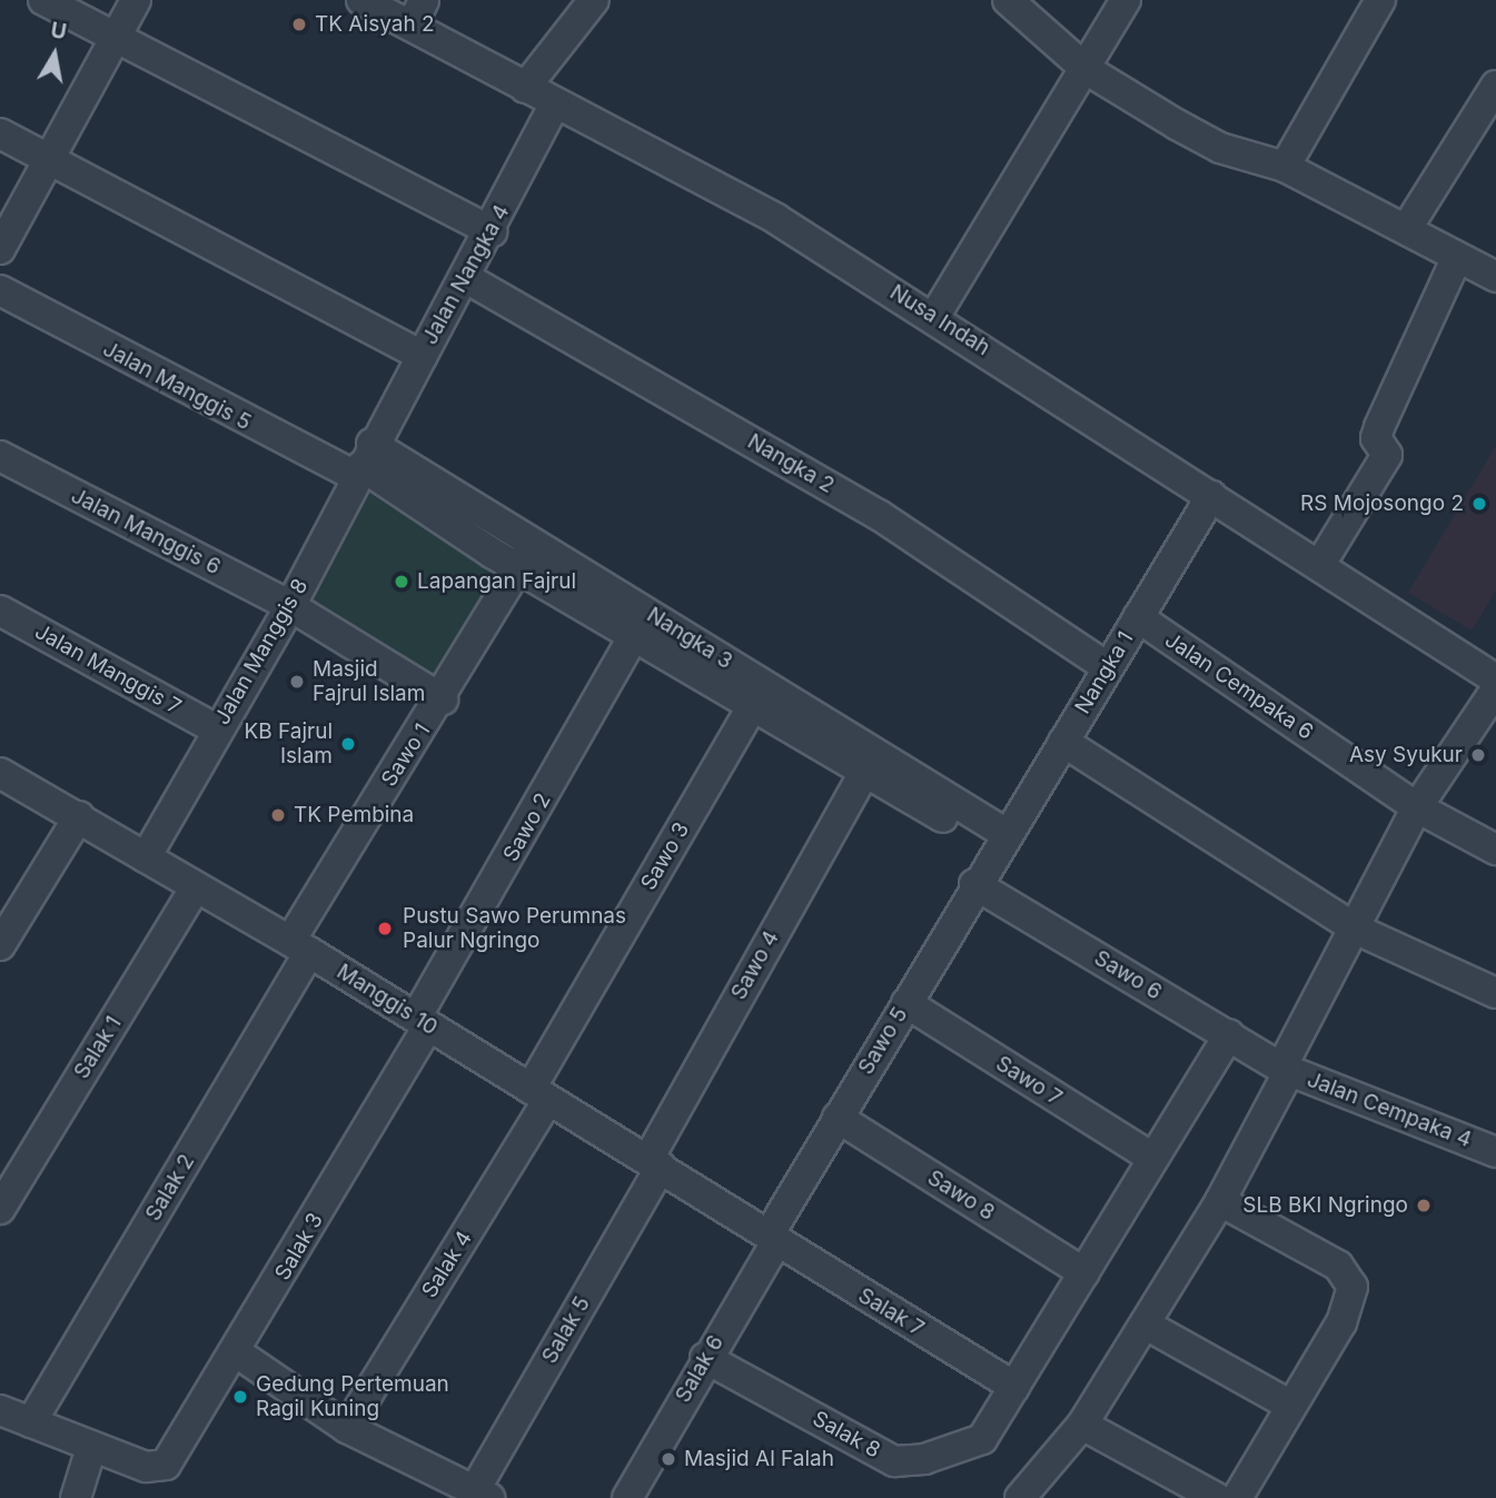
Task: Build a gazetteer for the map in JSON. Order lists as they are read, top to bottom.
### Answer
{
  "streets": {
    "street": [
      "Jalan Nangka 4",
      "Nusa Indah",
      "Jalan Manggis 5",
      "Nangka 2",
      "Jalan Manggis 6",
      "Nangka 3",
      "Jalan Manggis 8",
      "Jalan Manggis 7",
      "Nangka 1",
      "Jalan Cempaka 6",
      "Sawo 1",
      "Sawo 2",
      "Sawo 3",
      "Sawo 4",
      "Sawo 6",
      "Manggis 10",
      "Sawo 5",
      "Salak 1",
      "Sawo 7",
      "Jalan Cempaka 4",
      "Salak 2",
      "Sawo 8",
      "Salak 3",
      "Salak 4",
      "Salak 7",
      "Salak 5",
      "Salak 6",
      "Salak 8"
    ]
  },
  "crossings": [
    ["Jalan Nangka 4", "Nusa Indah"],
    ["Jalan Nangka 4", "Jalan Manggis 5"],
    ["Jalan Nangka 4", "Nangka 2"],
    ["Jalan Nangka 4", "Nangka 3"],
    ["Jalan Nangka 4", "Jalan Manggis 8"],
    ["Nusa Indah", "Nangka 1"],
    ["Jalan Manggis 5", "Nangka 3"],
    ["Jalan Manggis 5", "Jalan Manggis 8"],
    ["Nangka 2", "Nangka 1"],
    ["Jalan Manggis 6", "Jalan Manggis 8"],
    ["Jalan Manggis 6", "Sawo 1"],
    ["Nangka 3", "Jalan Manggis 8"],
    ["Nangka 3", "Sawo 1"],
    ["Nangka 3", "Sawo 3"],
    ["Jalan Manggis 8", "Jalan Manggis 7"],
    ["Jalan Manggis 8", "Manggis 10"],
    ["Nangka 1", "Jalan Cempaka 6"],
    ["Nangka 1", "Sawo 5"],
    ["Sawo 1", "Manggis 10"],
    ["Sawo 1", "Salak 2"],
    ["Sawo 2", "Manggis 10"],
    ["Sawo 2", "Salak 3"],
    ["Sawo 3", "Manggis 10"],
    ["Sawo 3", "Salak 4"],
    ["Sawo 4", "Manggis 10"],
    ["Sawo 4", "Salak 5"],
    ["Sawo 6", "Sawo 5"],
    ["Sawo 6", "Jalan Cempaka 4"],
    ["Sawo 6", "Salak 8"],
    ["Manggis 10", "Sawo 5"],
    ["Manggis 10", "Salak 1"],
    ["Manggis 10", "Salak 2"],
    ["Manggis 10", "Salak 3"],
    ["Manggis 10", "Salak 4"],
    ["Manggis 10", "Salak 7"],
    ["Manggis 10", "Salak 5"],
    ["Manggis 10", "Salak 6"],
    ["Sawo 5", "Sawo 7"],
    ["Sawo 5", "Sawo 8"],
    ["Sawo 5", "Salak 7"],
    ["Sawo 5", "Salak 6"],
    ["Sawo 7", "Salak 8"],
    ["Sawo 8", "Salak 8"],
    ["Salak 7", "Salak 6"],
    ["Salak 7", "Salak 8"],
    ["Salak 6", "Salak 8"]
  ],
  "places": [
    "TK Aisyah 2",
    "RS Mojosongo 2",
    "Lapangan Fajrul",
    "Masjid Fajrul Islam",
    "KB Fajrul Islam",
    "Asy Syukur",
    "TK Pembina",
    "Pustu Sawo Perumnas Palur Ngringo",
    "SLB BKI Ngringo",
    "Gedung Pertemuan Ragil Kuning",
    "Masjid Al Falah"
  ],
  "north": "top"
}
